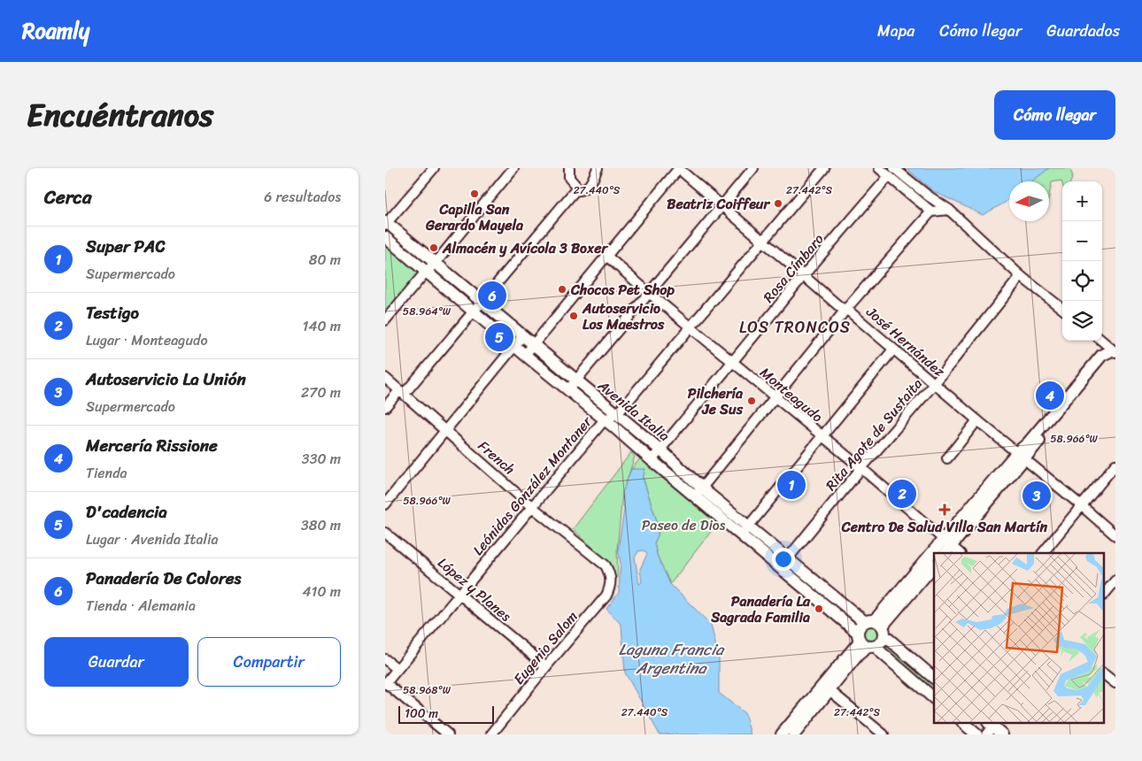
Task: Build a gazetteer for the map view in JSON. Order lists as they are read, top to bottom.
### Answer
{
  "streets": {
    "main road": ["Avenida Italia"],
    "street": [
      "Rosa Címbaro",
      "José Hernández",
      "Monteagudo",
      "Rita Agote de Sustaita",
      "French",
      "Leónidas González Montaner",
      "López y Planes",
      "Eugenio Salom"
    ]
  },
  "crossings": [
    ["Rosa Címbaro", "José Hernández"],
    ["Rosa Címbaro", "Monteagudo"],
    ["Rosa Címbaro", "Avenida Italia"],
    ["José Hernández", "Rita Agote de Sustaita"],
    ["José Hernández", "Leónidas González Montaner"],
    ["Monteagudo", "Rita Agote de Sustaita"],
    ["Monteagudo", "Leónidas González Montaner"],
    ["Avenida Italia", "Rita Agote de Sustaita"],
    ["Avenida Italia", "Leónidas González Montaner"],
    ["French", "Leónidas González Montaner"],
    ["French", "Eugenio Salom"],
    ["Leónidas González Montaner", "López y Planes"],
    ["López y Planes", "Eugenio Salom"]
  ],
  "districts": ["LOS TRONCOS"],
  "water": ["Laguna Francia Argentina"],
  "parks": ["Paseo de Dios"],
  "places": {
    "other": [
      "Capilla San Gerardo Mayela",
      "Beatriz Coiffeur",
      "Almacén y Avícola 3 Boxer",
      "Chocos Pet Shop",
      "Autoservicio Los Maestros",
      "Pilchería Je Sus",
      "Panadería La Sagrada Familia"
    ],
    "health": ["Centro De Salud Villa San Martín"]
  },
  "scale_bar": "100 m",
  "north": "left",
  "page": {
    "header": "Roamly",
    "nav": ["Mapa", "Cómo llegar", "Guardados"],
    "title": "Encuéntranos",
    "buttons": [
      "Cómo llegar",
      ["Guardar", "Compartir"]
    ],
    "heading": ["Cerca", "6 resultados"],
    "map_buttons": ["+", "−"],
    "list": [
      {
        "mark": "1",
        "name": "Super PAC",
        "note": "Supermercado",
        "value": "80 m"
      },
      {
        "mark": "2",
        "name": "Testigo",
        "note": "Lugar · Monteagudo",
        "value": "140 m"
      },
      {
        "mark": "3",
        "name": "Autoservicio La Unión",
        "note": "Supermercado",
        "value": "270 m"
      },
      {
        "mark": "4",
        "name": "Mercería Rissione",
        "note": "Tienda",
        "value": "330 m"
      },
      {
        "mark": "5",
        "name": "D'cadencia",
        "note": "Lugar · Avenida Italia",
        "value": "380 m"
      },
      {
        "mark": "6",
        "name": "Panadería De Colores",
        "note": "Tienda · Alemania",
        "value": "410 m"
      }
    ],
    "pins": [
      "6",
      "5",
      "4",
      "1",
      "2",
      "3"
    ],
    "scale": "100 m"
  },
  "coordinates": [
    "27.440°S",
    "27.442°S",
    "58.964°W",
    "58.966°W",
    "58.968°W"
  ]
}
